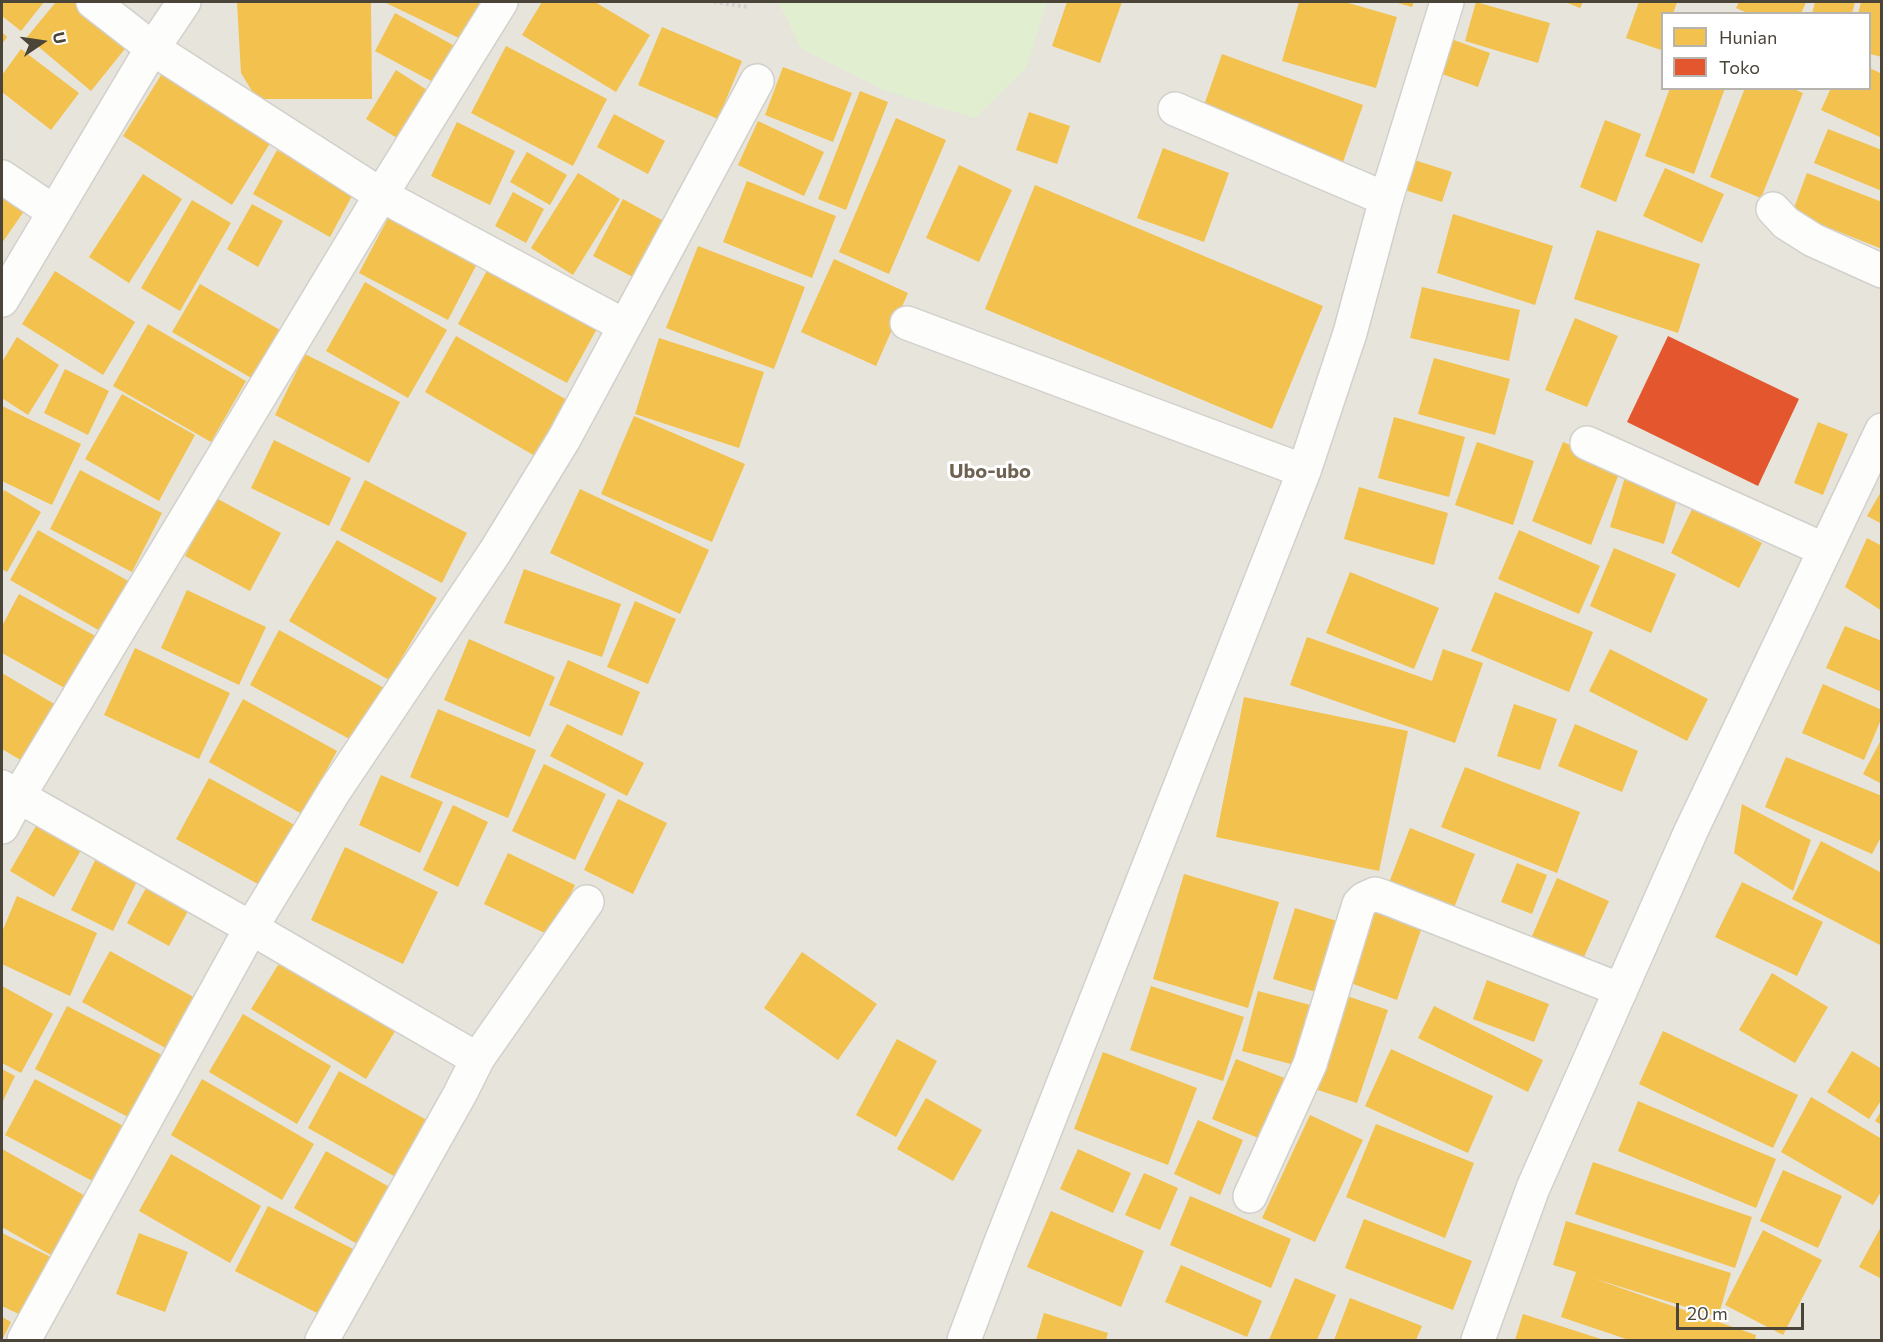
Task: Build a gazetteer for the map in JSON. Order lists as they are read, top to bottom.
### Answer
{
  "districts": ["Ubo-ubo"],
  "legend": ["Hunian", "Toko"],
  "scale_bar": "20 m",
  "north": "right"
}
